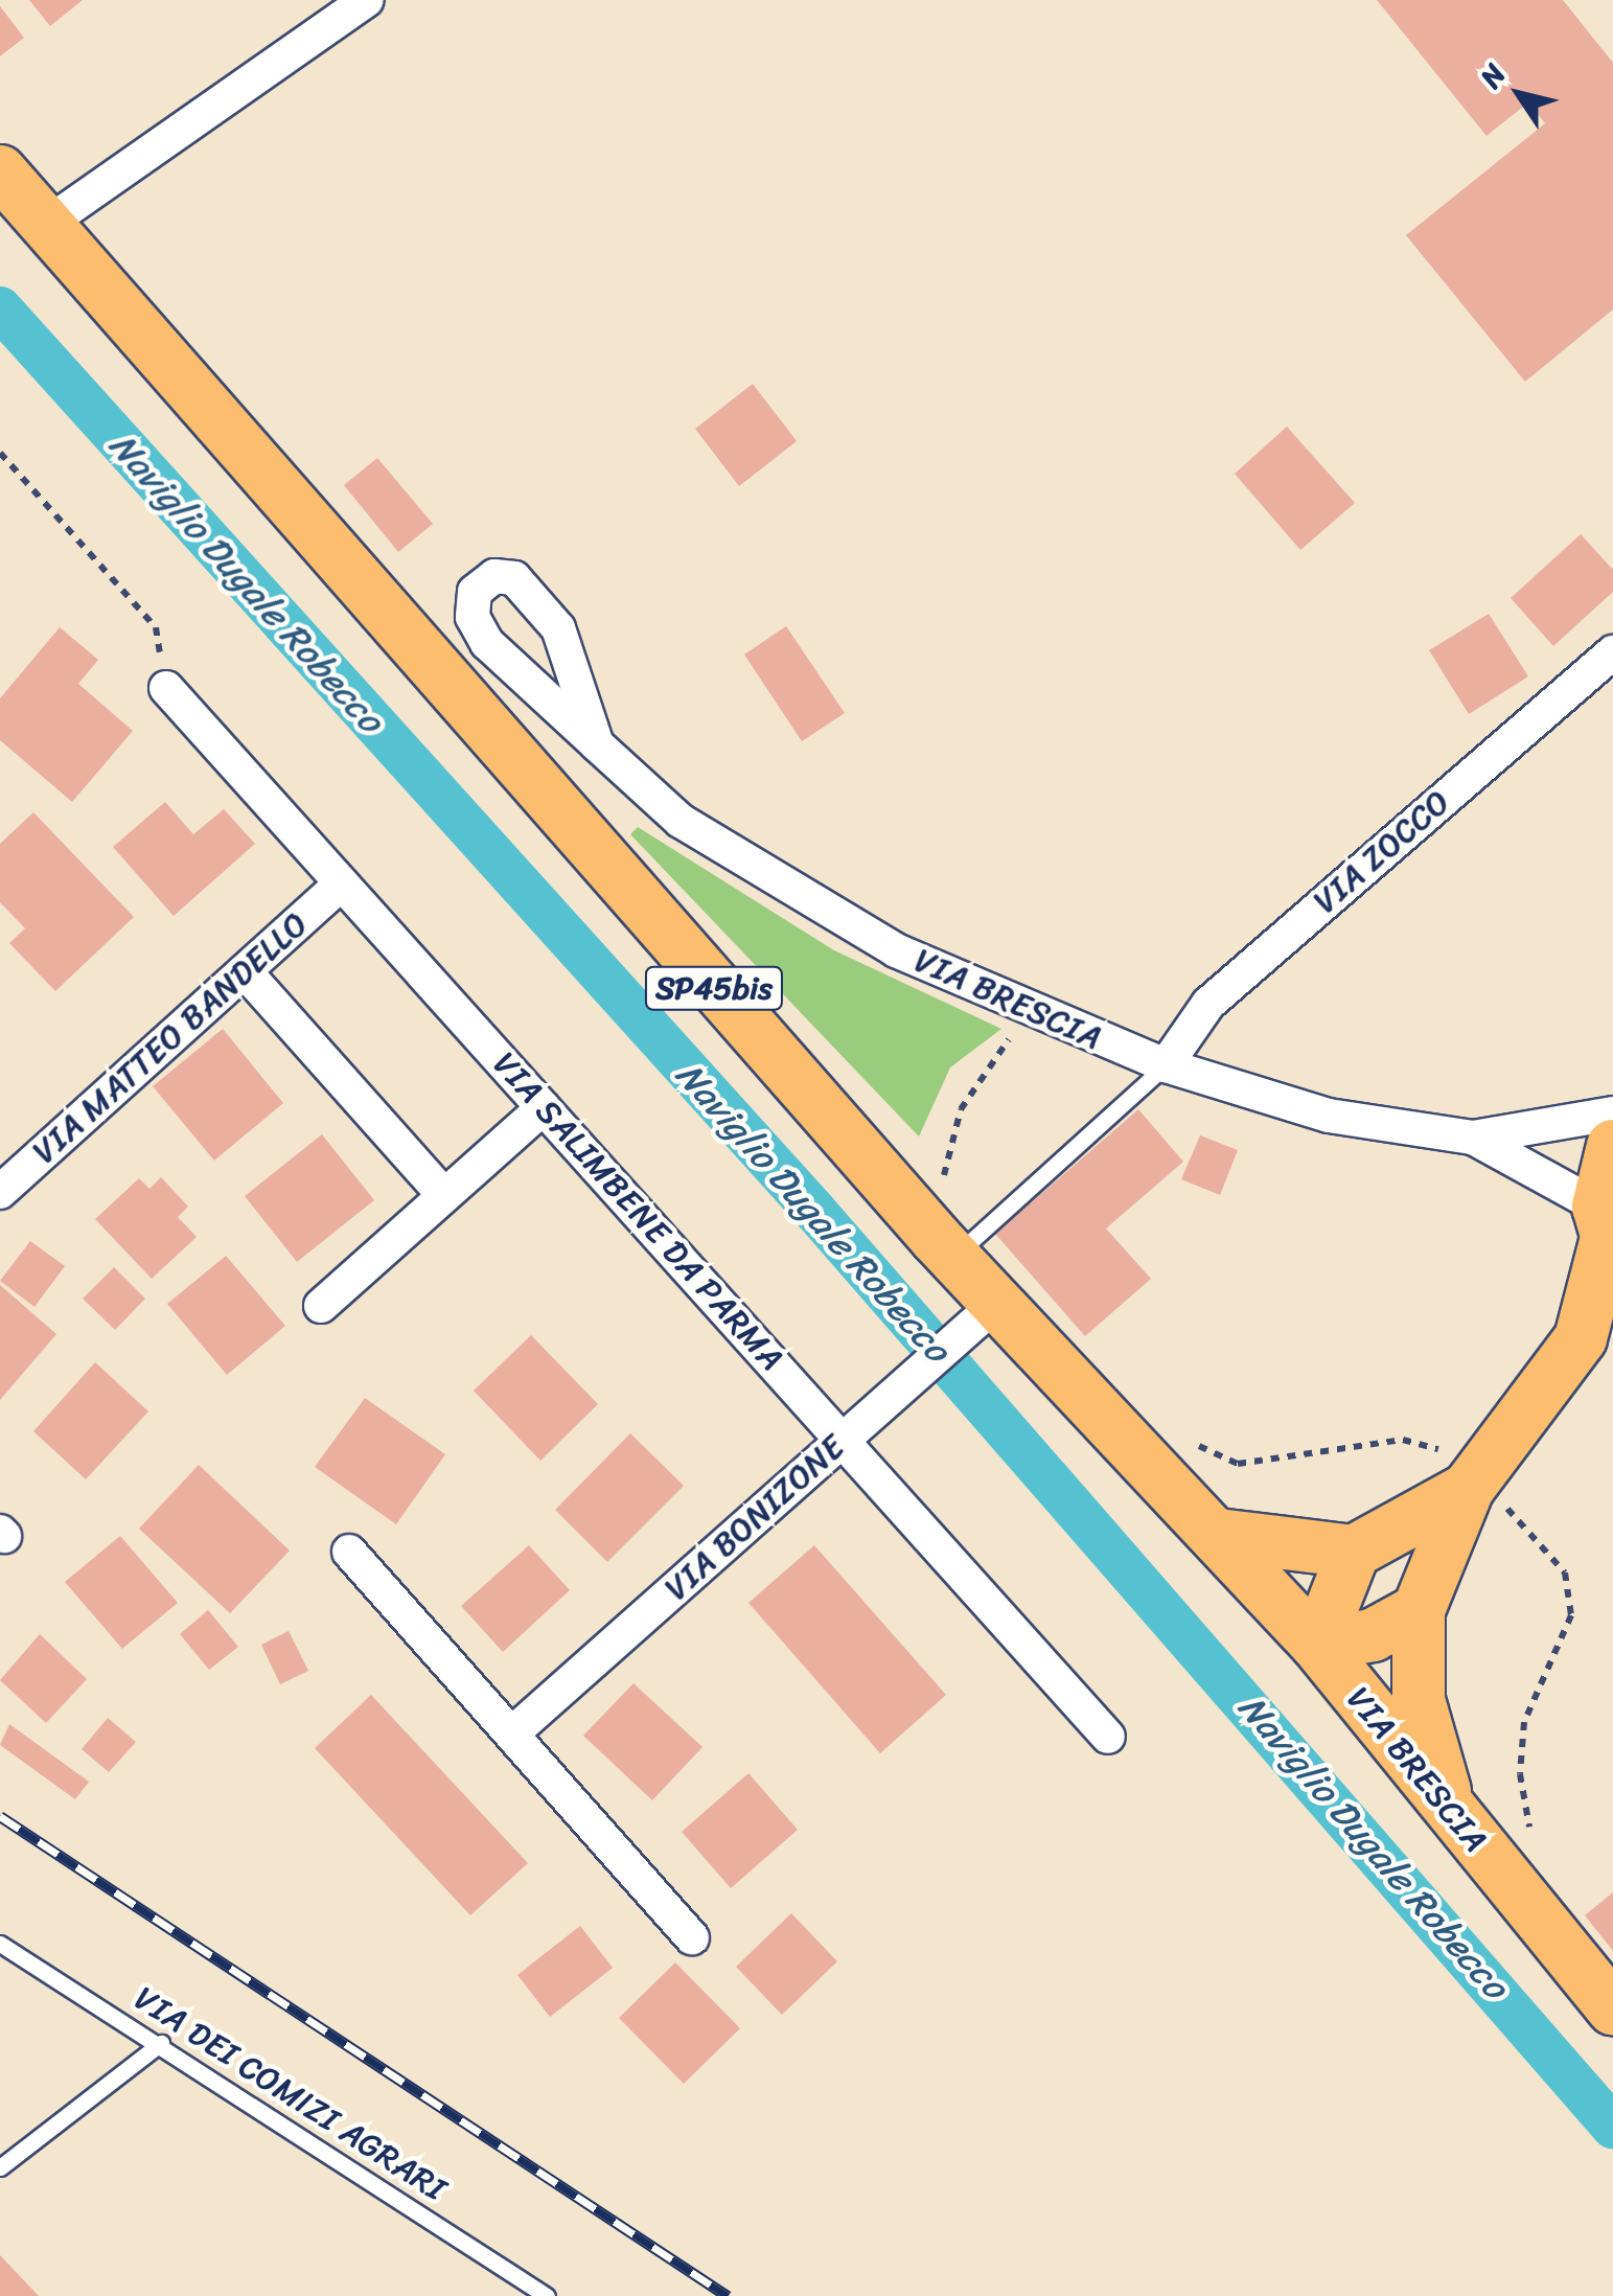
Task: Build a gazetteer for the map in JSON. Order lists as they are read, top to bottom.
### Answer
{
  "streets": {
    "main road": ["SP45bis", "VIA BRESCIA"],
    "street": [
      "VIA ZOCCO",
      "VIA MATTEO BANDELLO",
      "VIA SALIMBENE DA PARMA",
      "VIA BONIZONE"
    ],
    "lane": ["VIA DEI COMIZI AGRARI"]
  },
  "crossings": [
    ["VIA ZOCCO", "VIA BRESCIA"],
    ["SP45bis", "VIA BRESCIA"],
    ["SP45bis", "VIA BONIZONE"],
    ["VIA MATTEO BANDELLO", "VIA SALIMBENE DA PARMA"],
    ["VIA SALIMBENE DA PARMA", "VIA BONIZONE"]
  ],
  "water": ["Naviglio Dugale Robecco"],
  "north": "top left"
}
